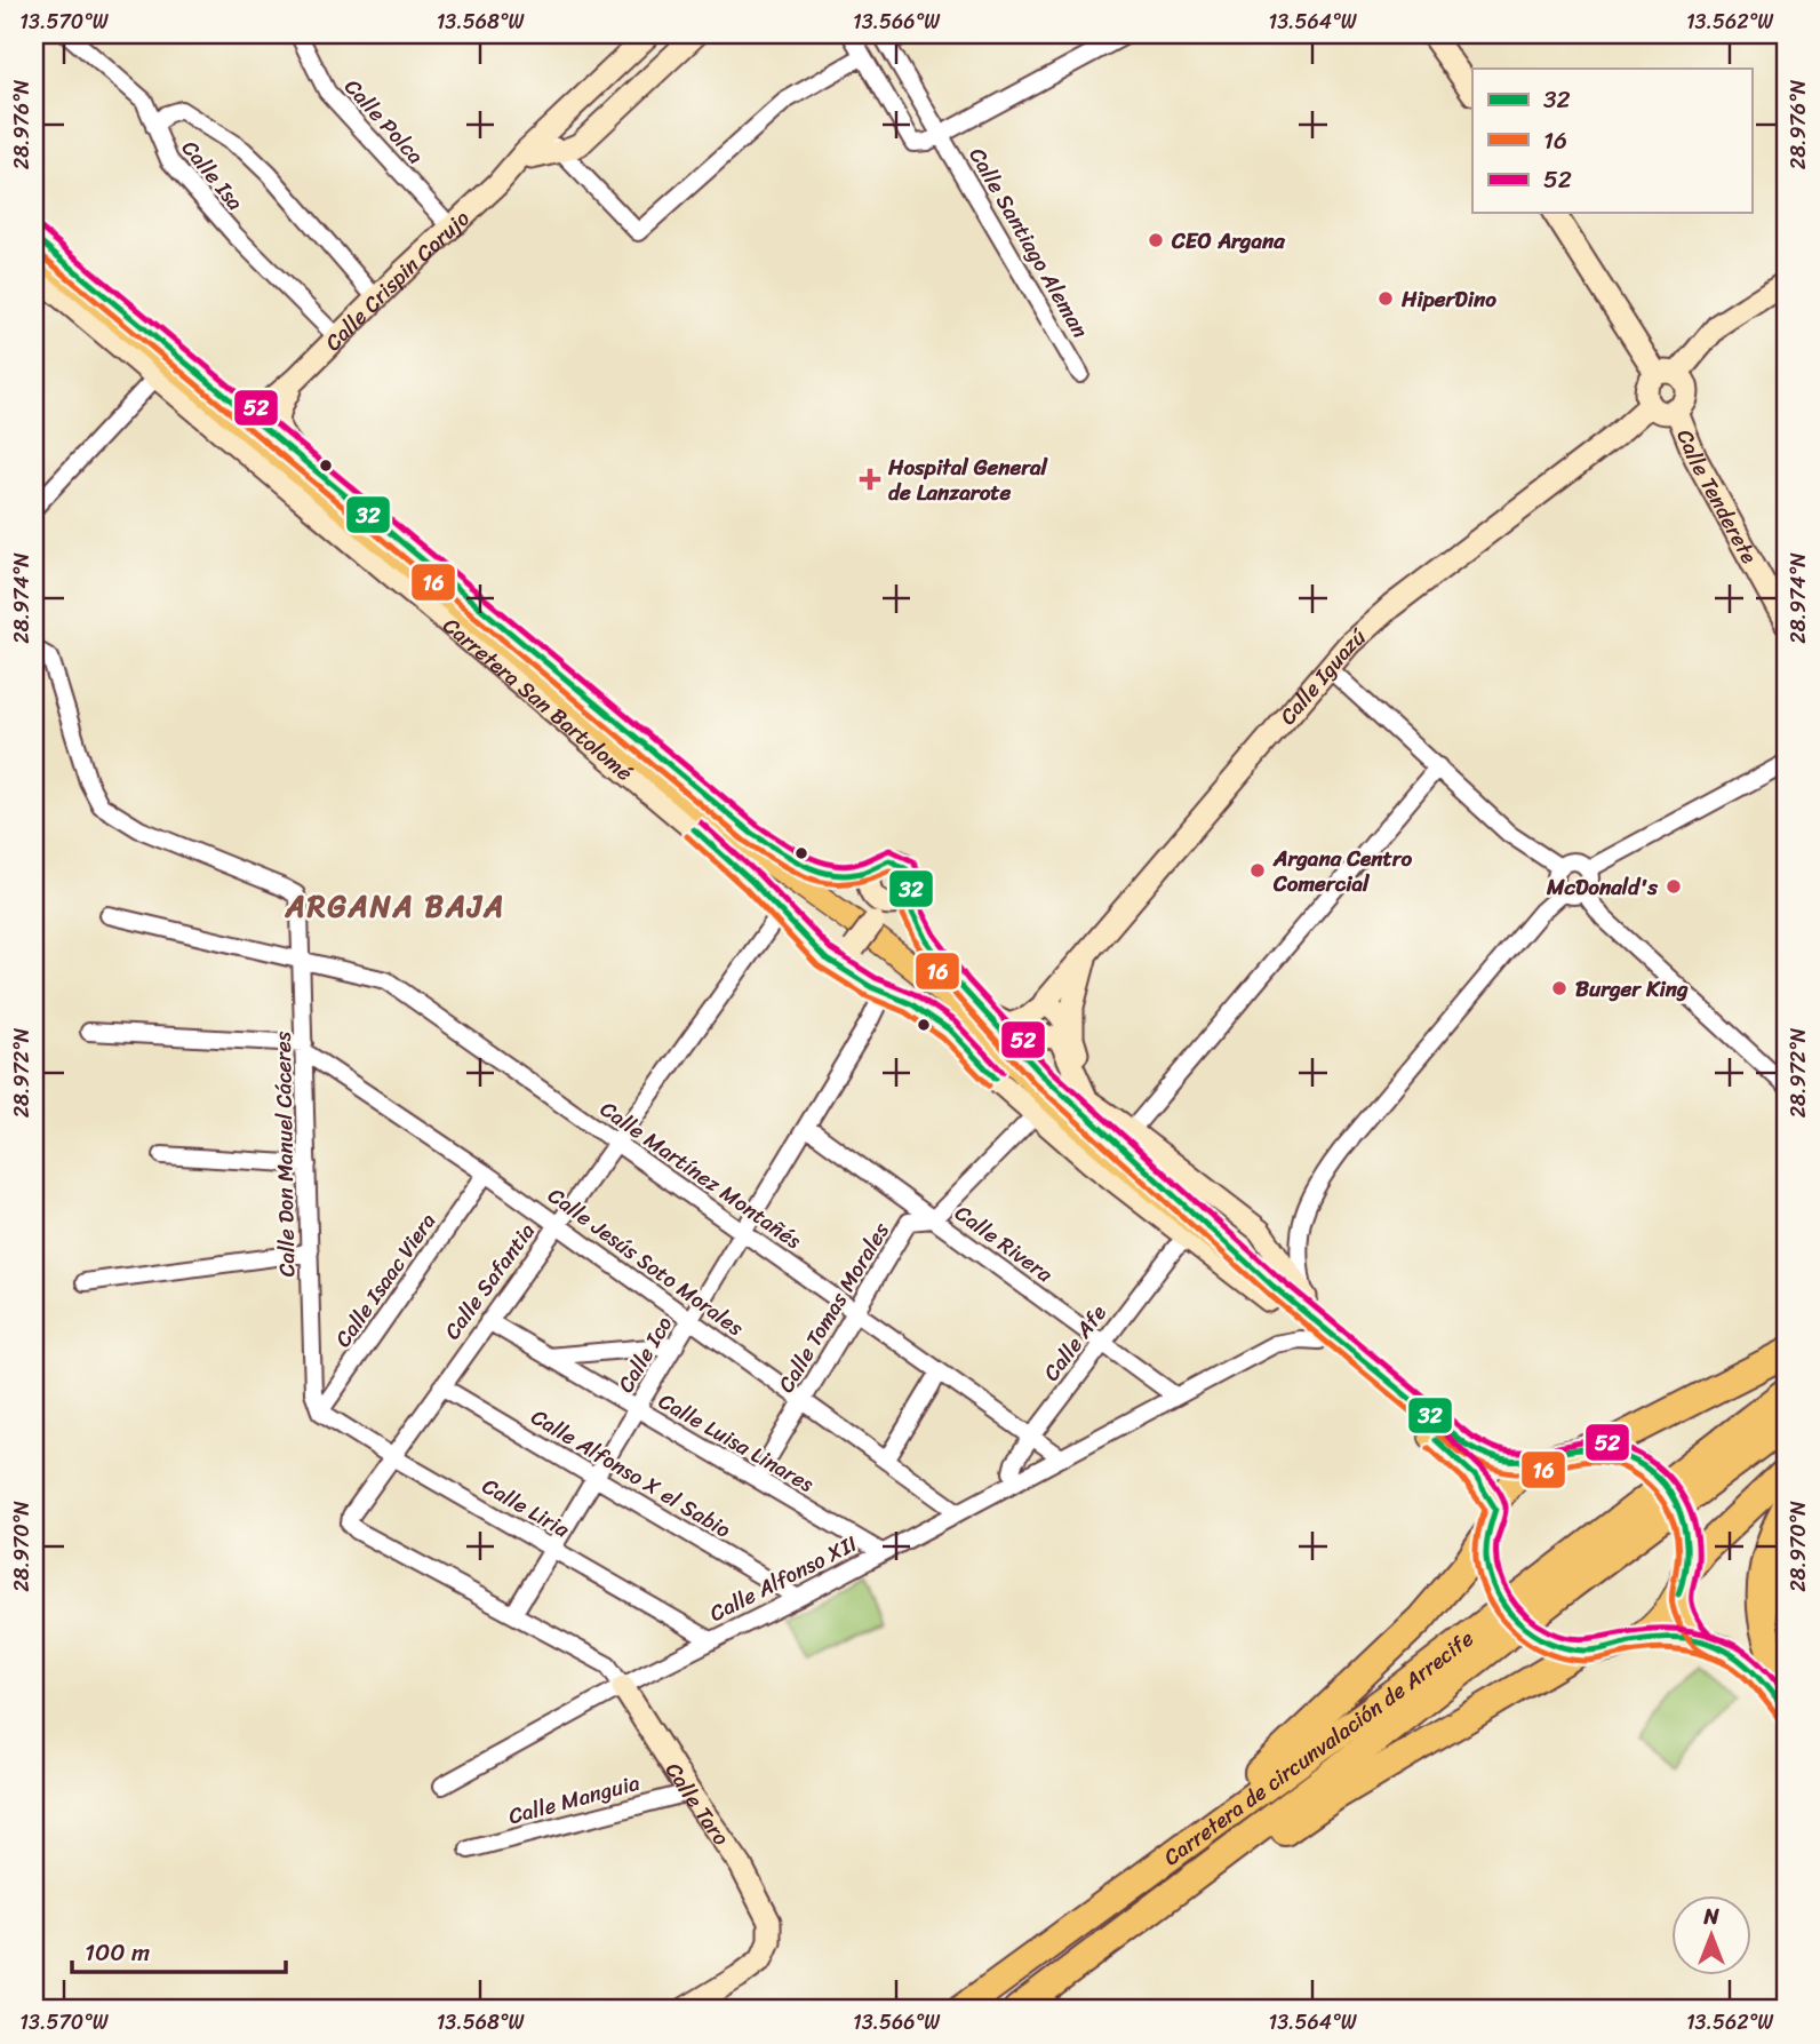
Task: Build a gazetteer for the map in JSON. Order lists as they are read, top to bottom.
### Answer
{
  "streets": {
    "highway": ["Carretera de circunvalación de Arrecife"],
    "main road": ["Carretera San Bartolomé"],
    "street": [
      "Calle Polca",
      "Calle Isa",
      "Calle Santiago Aleman",
      "Calle Crispin Corujo",
      "Calle Tenderete",
      "Calle Iguazú",
      "Calle Don Manuel Cáceres",
      "Calle Martínez Montañés",
      "Calle Rivera",
      "Calle Jesús Soto Morales",
      "Calle Isaac Viera",
      "Calle Safantia",
      "Calle Tomas Morales",
      "Calle Afe",
      "Calle Ico",
      "Calle Luisa Linares",
      "Calle Alfonso X el Sabio",
      "Calle Liria",
      "Calle Alfonso XII",
      "Calle Manguia",
      "Calle Taro"
    ]
  },
  "crossings": [
    ["Calle Polca", "Calle Crispin Corujo"],
    ["Calle Isa", "Calle Crispin Corujo"],
    ["Calle Crispin Corujo", "Carretera San Bartolomé"],
    ["Calle Tenderete", "Calle Iguazú"],
    ["Carretera San Bartolomé", "Calle Safantia"],
    ["Carretera San Bartolomé", "Calle Tomas Morales"],
    ["Carretera San Bartolomé", "Calle Ico"],
    ["Carretera San Bartolomé", "Calle Alfonso XII"],
    ["Calle Don Manuel Cáceres", "Calle Martínez Montañés"],
    ["Calle Don Manuel Cáceres", "Calle Jesús Soto Morales"],
    ["Calle Don Manuel Cáceres", "Calle Isaac Viera"],
    ["Calle Don Manuel Cáceres", "Calle Liria"],
    ["Calle Martínez Montañés", "Calle Safantia"],
    ["Calle Martínez Montañés", "Calle Tomas Morales"],
    ["Calle Martínez Montañés", "Calle Afe"],
    ["Calle Martínez Montañés", "Calle Ico"],
    ["Calle Martínez Montañés", "Calle Alfonso XII"],
    ["Calle Rivera", "Calle Tomas Morales"],
    ["Calle Rivera", "Calle Afe"],
    ["Calle Rivera", "Calle Ico"],
    ["Calle Rivera", "Calle Alfonso XII"],
    ["Calle Jesús Soto Morales", "Calle Isaac Viera"],
    ["Calle Jesús Soto Morales", "Calle Safantia"],
    ["Calle Jesús Soto Morales", "Calle Tomas Morales"],
    ["Calle Jesús Soto Morales", "Calle Ico"],
    ["Calle Jesús Soto Morales", "Calle Alfonso XII"],
    ["Calle Isaac Viera", "Calle Liria"],
    ["Calle Safantia", "Calle Ico"],
    ["Calle Safantia", "Calle Luisa Linares"],
    ["Calle Safantia", "Calle Alfonso X el Sabio"],
    ["Calle Safantia", "Calle Liria"],
    ["Calle Tomas Morales", "Calle Luisa Linares"],
    ["Calle Afe", "Calle Alfonso XII"],
    ["Calle Ico", "Calle Luisa Linares"],
    ["Calle Ico", "Calle Alfonso X el Sabio"],
    ["Calle Ico", "Calle Liria"],
    ["Calle Luisa Linares", "Calle Alfonso XII"],
    ["Calle Alfonso X el Sabio", "Calle Alfonso XII"],
    ["Calle Liria", "Calle Alfonso XII"],
    ["Calle Alfonso XII", "Calle Taro"],
    ["Calle Manguia", "Calle Taro"]
  ],
  "districts": ["ARGANA BAJA"],
  "places": {
    "other": [
      "CEO Argana",
      "HiperDino",
      "Argana Centro Comercial",
      "McDonald's",
      "Burger King"
    ],
    "health": ["Hospital General de Lanzarote"]
  },
  "lines": ["transit line 52", "transit line 32", "transit line 16"],
  "legend": ["32", "16", "52"],
  "scale_bar": "100 m",
  "north": "top",
  "coordinates": [
    "13.570°W",
    "13.568°W",
    "13.566°W",
    "13.564°W",
    "13.562°W",
    "28.976°N",
    "28.974°N",
    "28.972°N",
    "28.970°N"
  ]
}
